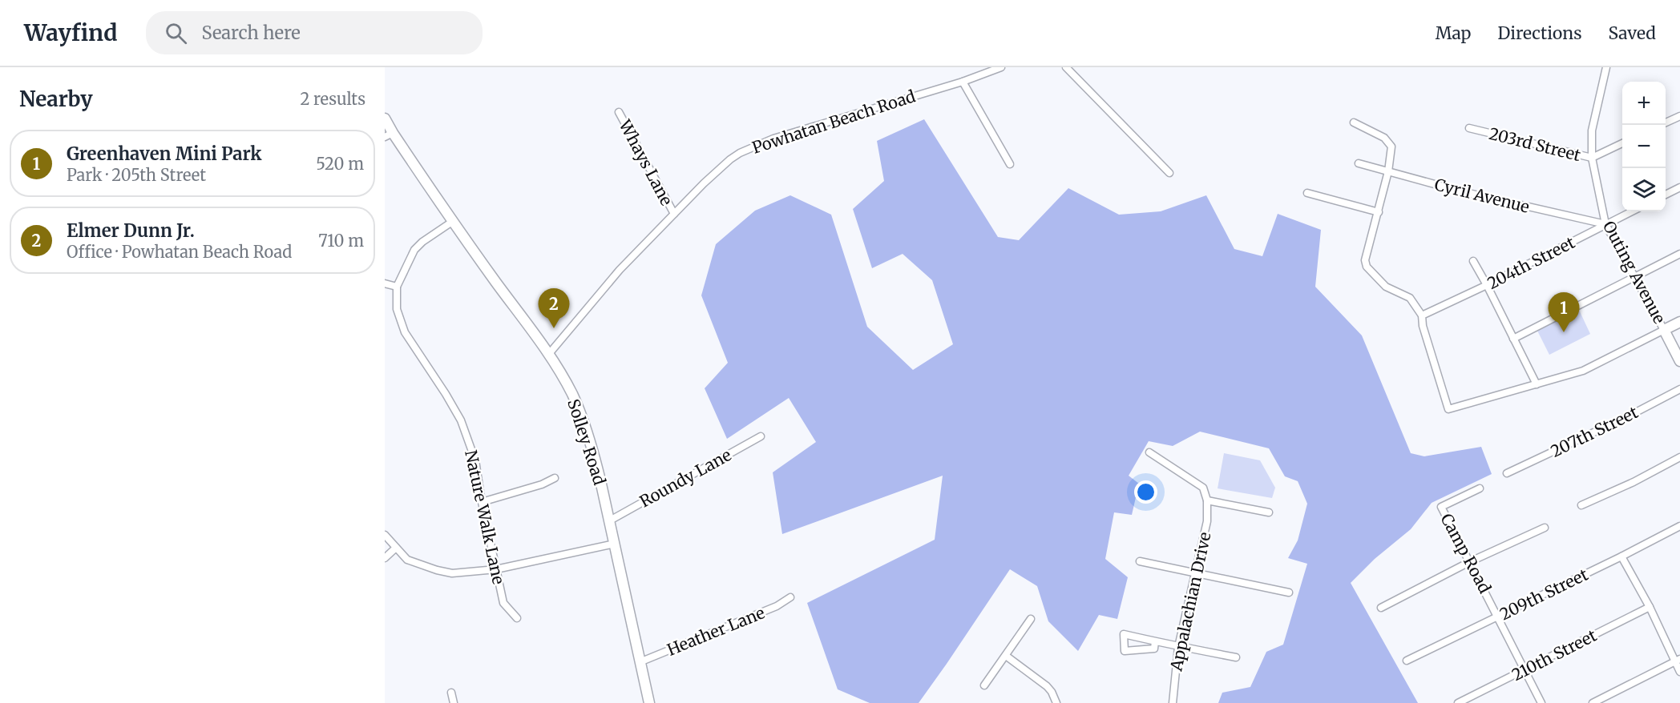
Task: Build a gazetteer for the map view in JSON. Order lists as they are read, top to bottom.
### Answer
{
  "streets": {
    "main road": ["Outing Avenue", "Solley Road"],
    "street": [
      "Powhatan Beach Road",
      "203rd Street",
      "Whays Lane",
      "Cyril Avenue",
      "204th Street",
      "207th Street",
      "Roundy Lane",
      "Nature Walk Lane",
      "Camp Road",
      "209th Street",
      "Appalachian Drive",
      "Heather Lane",
      "210th Street"
    ]
  },
  "crossings": [
    ["Powhatan Beach Road", "Whays Lane"],
    ["Powhatan Beach Road", "Solley Road"],
    ["203rd Street", "Outing Avenue"],
    ["Cyril Avenue", "204th Street"],
    ["Cyril Avenue", "Outing Avenue"],
    ["204th Street", "Outing Avenue"],
    ["Solley Road", "Roundy Lane"],
    ["Solley Road", "Nature Walk Lane"],
    ["Solley Road", "Heather Lane"],
    ["Camp Road", "209th Street"],
    ["Camp Road", "210th Street"]
  ],
  "page": {
    "header": "Wayfind",
    "search": "Search here",
    "nav": ["Map", "Directions", "Saved"],
    "heading": ["Nearby", "2 results"],
    "map_buttons": ["+", "−"],
    "list": [
      {
        "mark": "1",
        "name": "Greenhaven Mini Park",
        "note": "Park · 205th Street",
        "value": "520 m"
      },
      {
        "mark": "2",
        "name": "Elmer Dunn Jr.",
        "note": "Office · Powhatan Beach Road",
        "value": "710 m"
      }
    ],
    "pins": ["2", "1"]
  }
}
